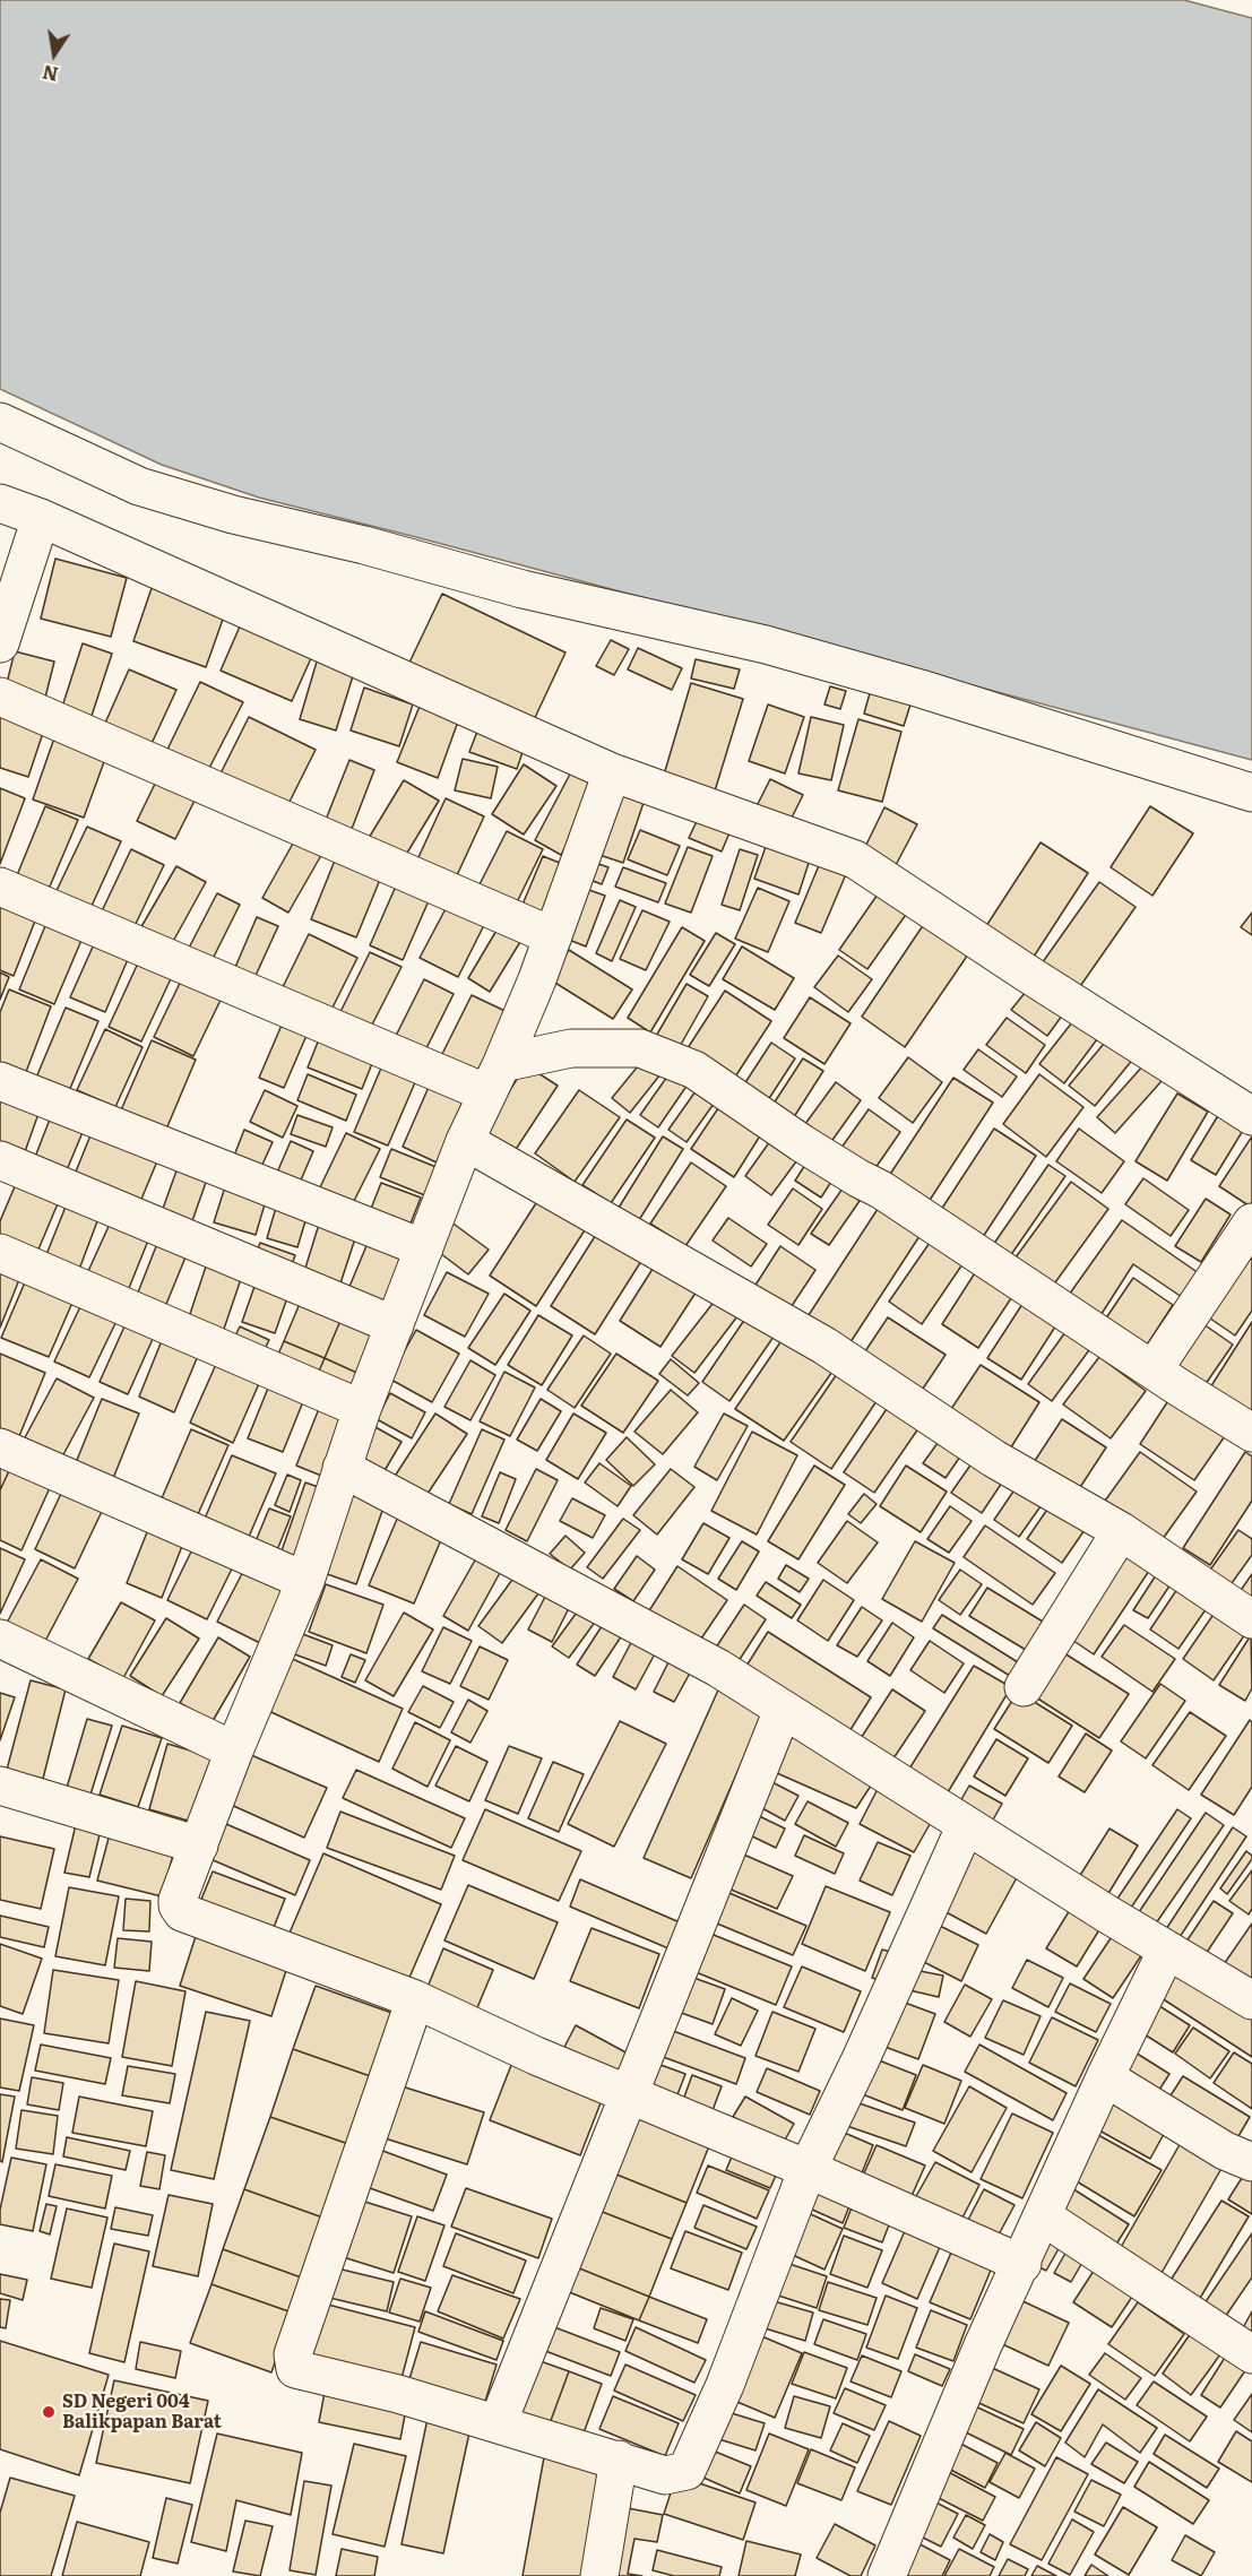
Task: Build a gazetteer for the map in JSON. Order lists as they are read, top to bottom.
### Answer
{
  "places": ["SD Negeri 004 Balikpapan Barat"],
  "north": "bottom"
}
